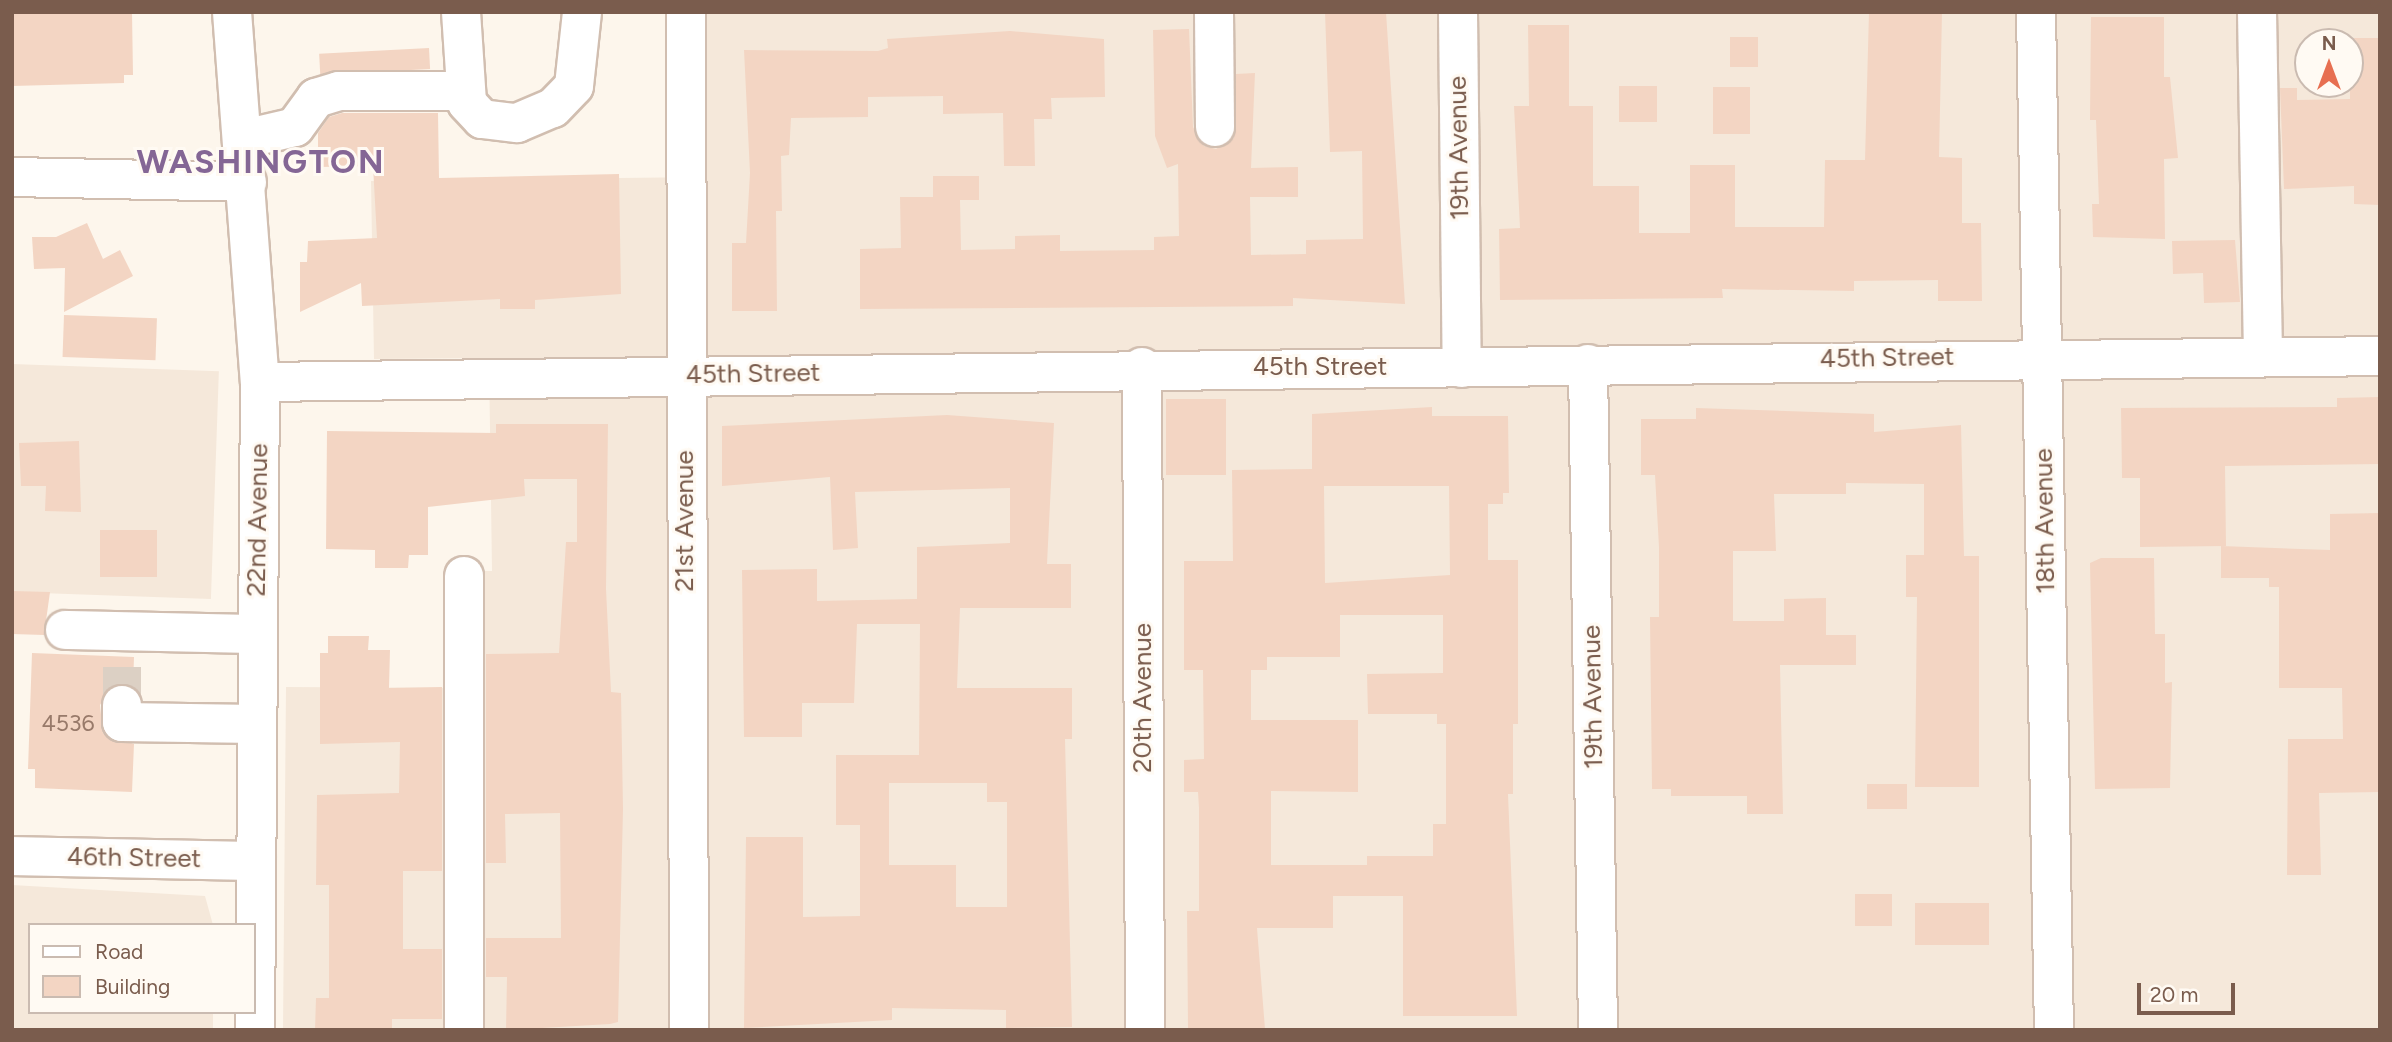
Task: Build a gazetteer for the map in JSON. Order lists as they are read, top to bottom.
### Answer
{
  "streets": {
    "street": [
      "19th Avenue",
      "45th Street",
      "22nd Avenue",
      "21st Avenue",
      "18th Avenue",
      "20th Avenue",
      "46th Street"
    ]
  },
  "crossings": [
    ["19th Avenue", "45th Street"],
    ["45th Street", "22nd Avenue"],
    ["45th Street", "21st Avenue"],
    ["45th Street", "18th Avenue"],
    ["45th Street", "20th Avenue"],
    ["22nd Avenue", "46th Street"]
  ],
  "districts": ["WASHINGTON"],
  "house_numbers": ["4536"],
  "legend": ["Road", "Building"],
  "scale_bar": "20 m",
  "north": "top"
}
